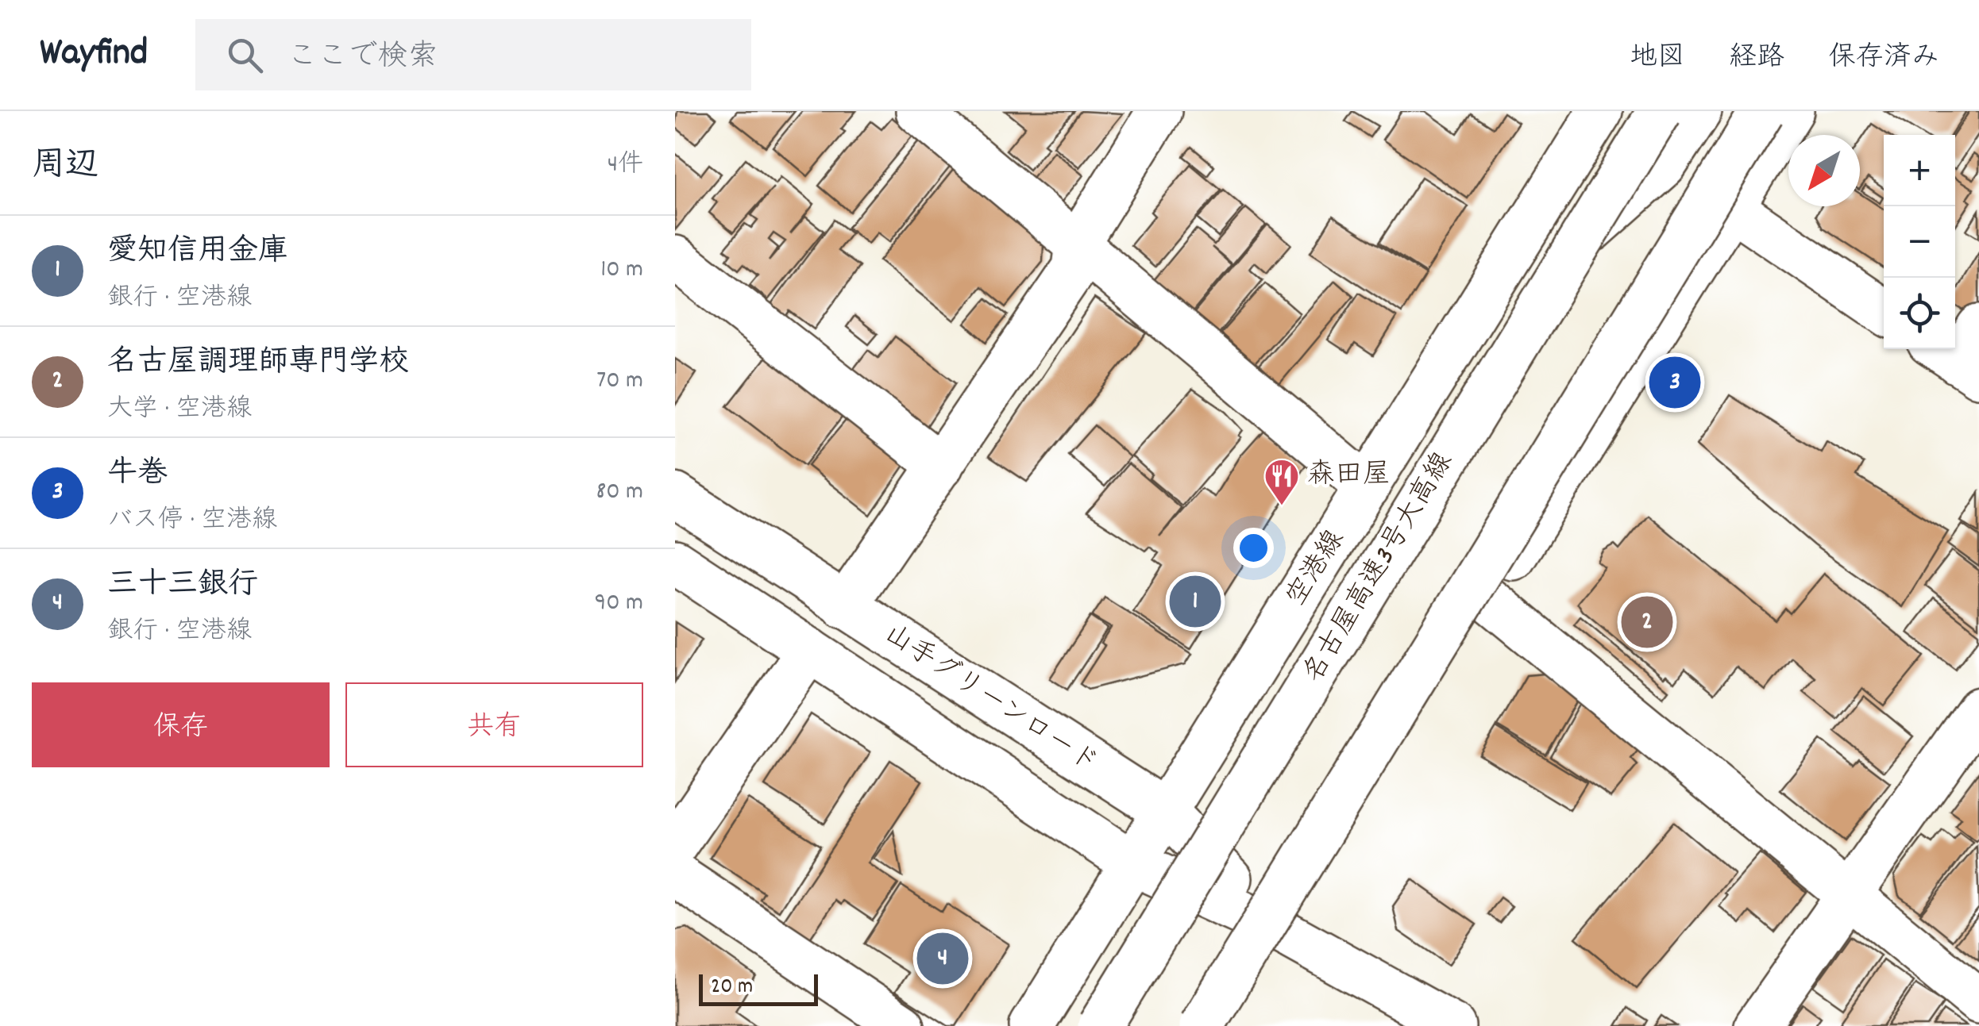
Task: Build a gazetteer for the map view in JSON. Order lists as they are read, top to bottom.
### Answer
{
  "streets": {
    "main road": ["名古屋高速3号大高線", "空港線", "山手グリーンロード"]
  },
  "crossings": [
    ["空港線", "山手グリーンロード"]
  ],
  "places": {
    "restaurant": ["森田屋"]
  },
  "scale_bar": "20 m",
  "north": "bottom left",
  "page": {
    "header": "Wayfind",
    "search": "ここで検索",
    "nav": ["地図", "経路", "保存済み"],
    "heading": ["周辺", "4件"],
    "map_buttons": ["+", "−"],
    "list": [
      {
        "mark": "1",
        "name": "愛知信用金庫",
        "note": "銀行 · 空港線",
        "value": "10 m"
      },
      {
        "mark": "2",
        "name": "名古屋調理師専門学校",
        "note": "大学 · 空港線",
        "value": "70 m"
      },
      {
        "mark": "3",
        "name": "牛巻",
        "note": "バス停 · 空港線",
        "value": "80 m"
      },
      {
        "mark": "4",
        "name": "三十三銀行",
        "note": "銀行 · 空港線",
        "value": "90 m"
      }
    ],
    "pins": [
      "3",
      "1",
      "2",
      "4"
    ],
    "buttons": ["保存", "共有"],
    "scale": "20 m"
  }
}
